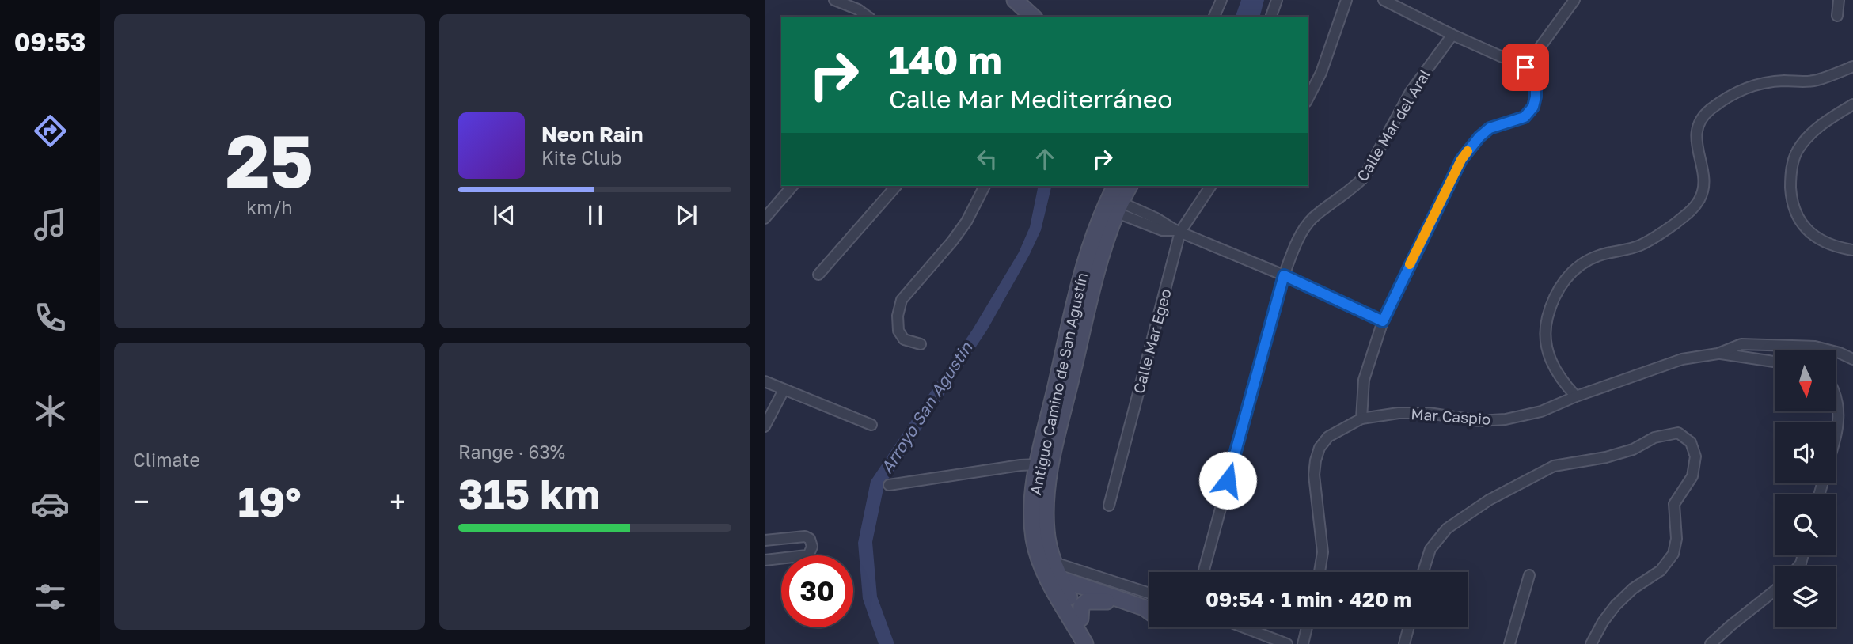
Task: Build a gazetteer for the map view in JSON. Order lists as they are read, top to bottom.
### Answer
{
  "streets": {
    "street": [
      "Calle Mar del Aral",
      "Calle Mar Egeo",
      "Antiguo Camino de San Agustín",
      "Mar Caspio"
    ]
  },
  "water": ["Arroyo San Agustin"],
  "north": "bottom",
  "page": {
    "tabs": "09:53",
    "tile": [
      ["25", "km/h"],
      "Climate",
      ["Range · 63%", "315 km"]
    ],
    "turn": ["140 m", "Calle Mar Mediterráneo"],
    "song": ["Neon Rain", "Kite Club"],
    "heat": ["−", "19°", "+"],
    "limit": "30",
    "trip": "09:54 · 1 min · 420 m"
  }
}
